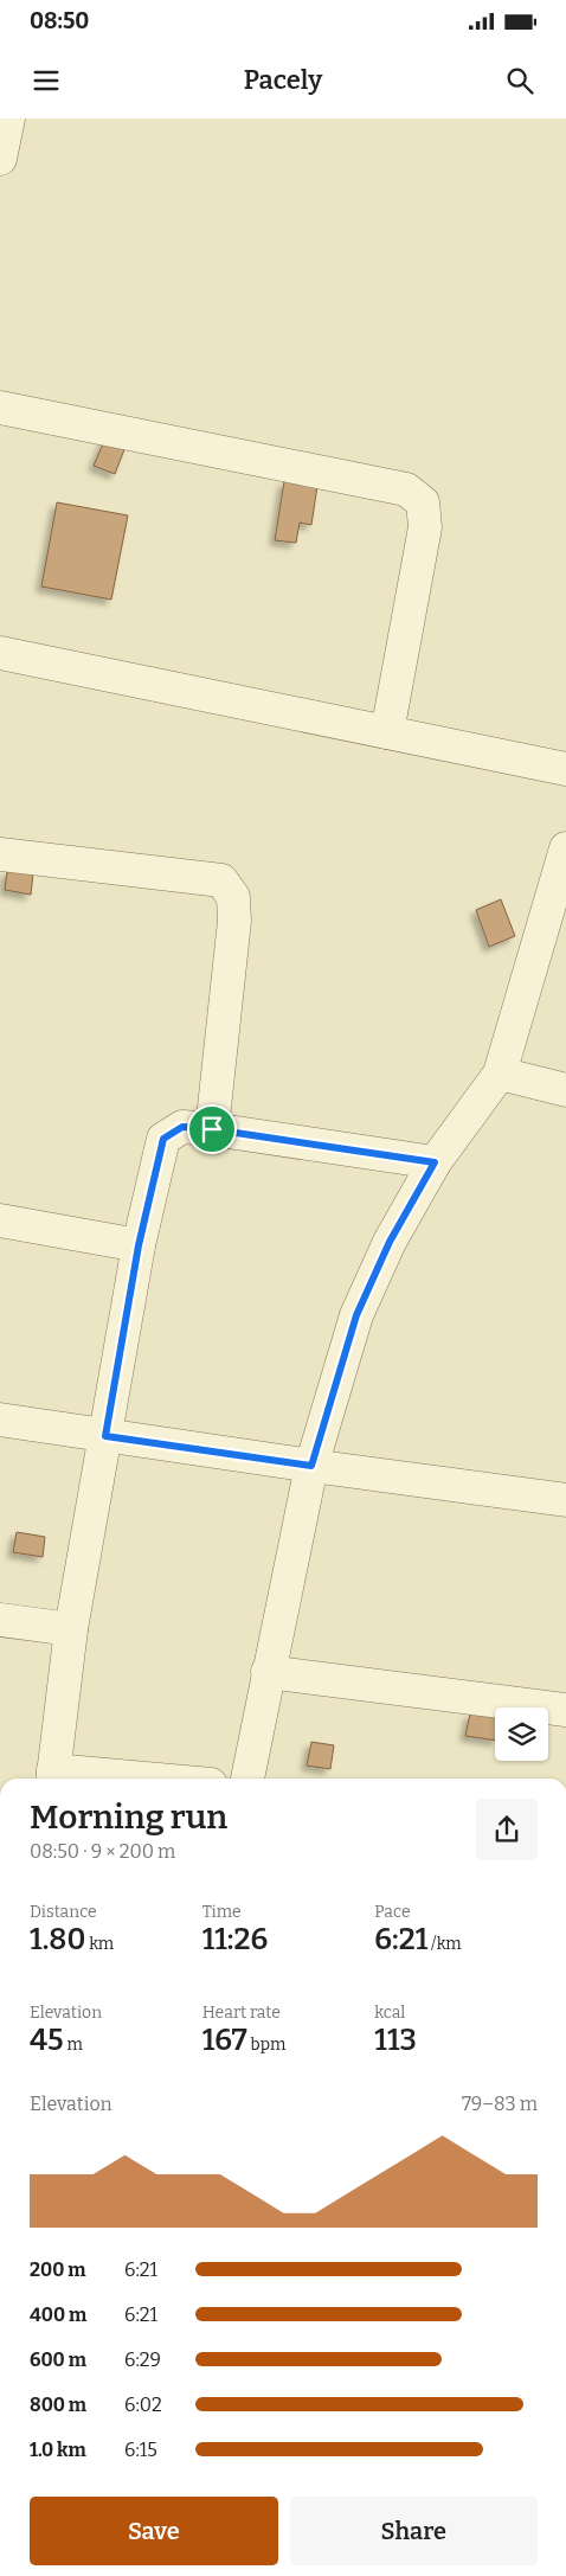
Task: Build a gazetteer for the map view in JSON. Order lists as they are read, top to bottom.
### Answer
{
  "page": {
    "status": "08:50",
    "header": "Pacely",
    "heading": ["Morning run", "08:50 · 9 × 200 m"],
    "stats": [
      ["Distance", "1.80 km"],
      ["Time", "11:26"],
      ["Pace", "6:21 /km"],
      ["Elevation", "45 m"],
      ["Heart rate", "167 bpm"],
      ["kcal", "113"]
    ],
    "chart": ["Elevation", "79–83 m"],
    "list": [
      {
        "name": "200 m",
        "note": "6:21"
      },
      {
        "name": "400 m",
        "note": "6:21"
      },
      {
        "name": "600 m",
        "note": "6:29"
      },
      {
        "name": "800 m",
        "note": "6:02"
      },
      {
        "name": "1.0 km",
        "note": "6:15"
      }
    ],
    "buttons": ["Save", "Share"]
  }
}
